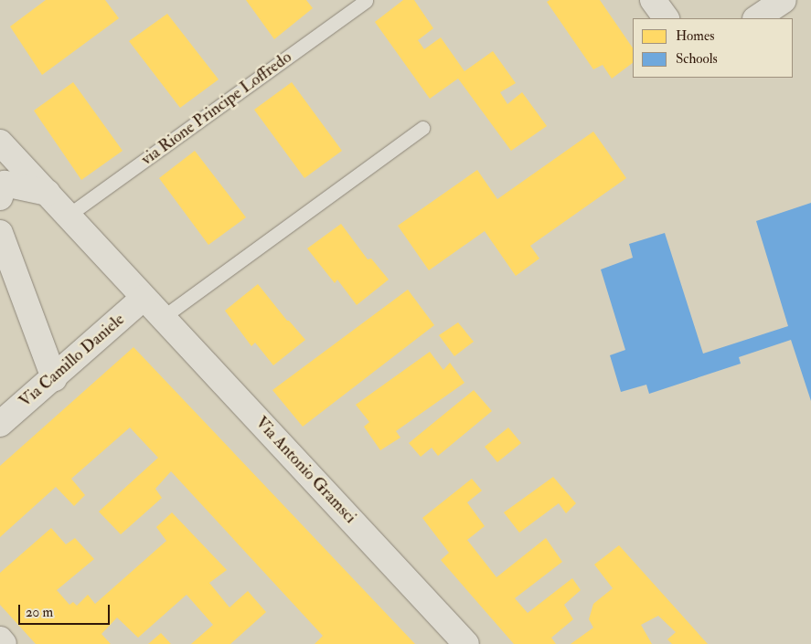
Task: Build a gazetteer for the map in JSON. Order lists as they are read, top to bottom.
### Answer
{
  "streets": {
    "street": ["Via Camillo Daniele", "Via Antonio Gramsci"],
    "lane": ["via Rione Principe Loffredo"]
  },
  "crossings": [
    ["via Rione Principe Loffredo", "Via Antonio Gramsci"],
    ["Via Camillo Daniele", "Via Antonio Gramsci"]
  ],
  "legend": ["Homes", "Schools"],
  "scale_bar": "20 m"
}
